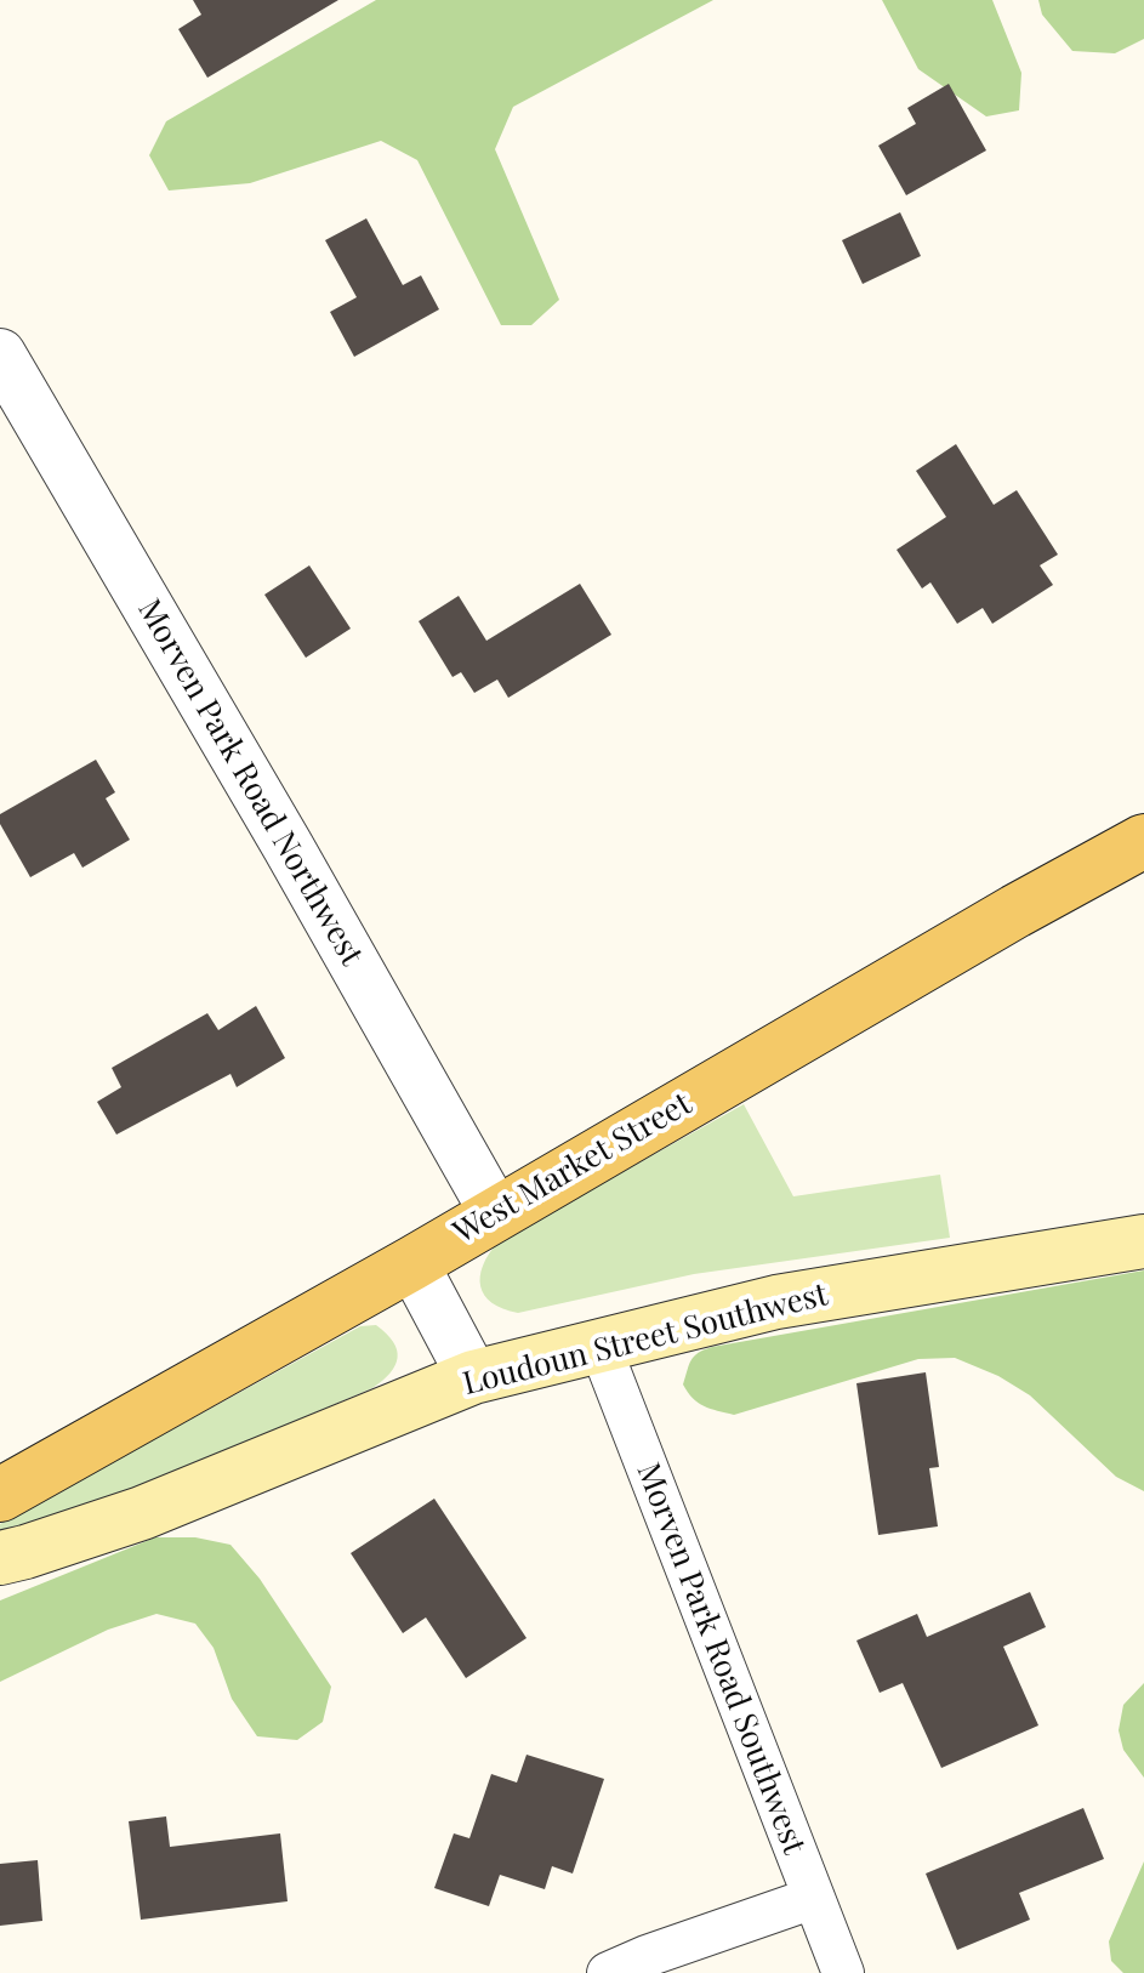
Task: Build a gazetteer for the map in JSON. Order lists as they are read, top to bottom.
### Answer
{
  "streets": {
    "main road": ["West Market Street", "Loudoun Street Southwest"],
    "street": ["Morven Park Road Northwest", "Morven Park Road Southwest"]
  },
  "crossings": [
    ["Morven Park Road Northwest", "West Market Street"],
    ["Loudoun Street Southwest", "Morven Park Road Southwest"]
  ]
}
